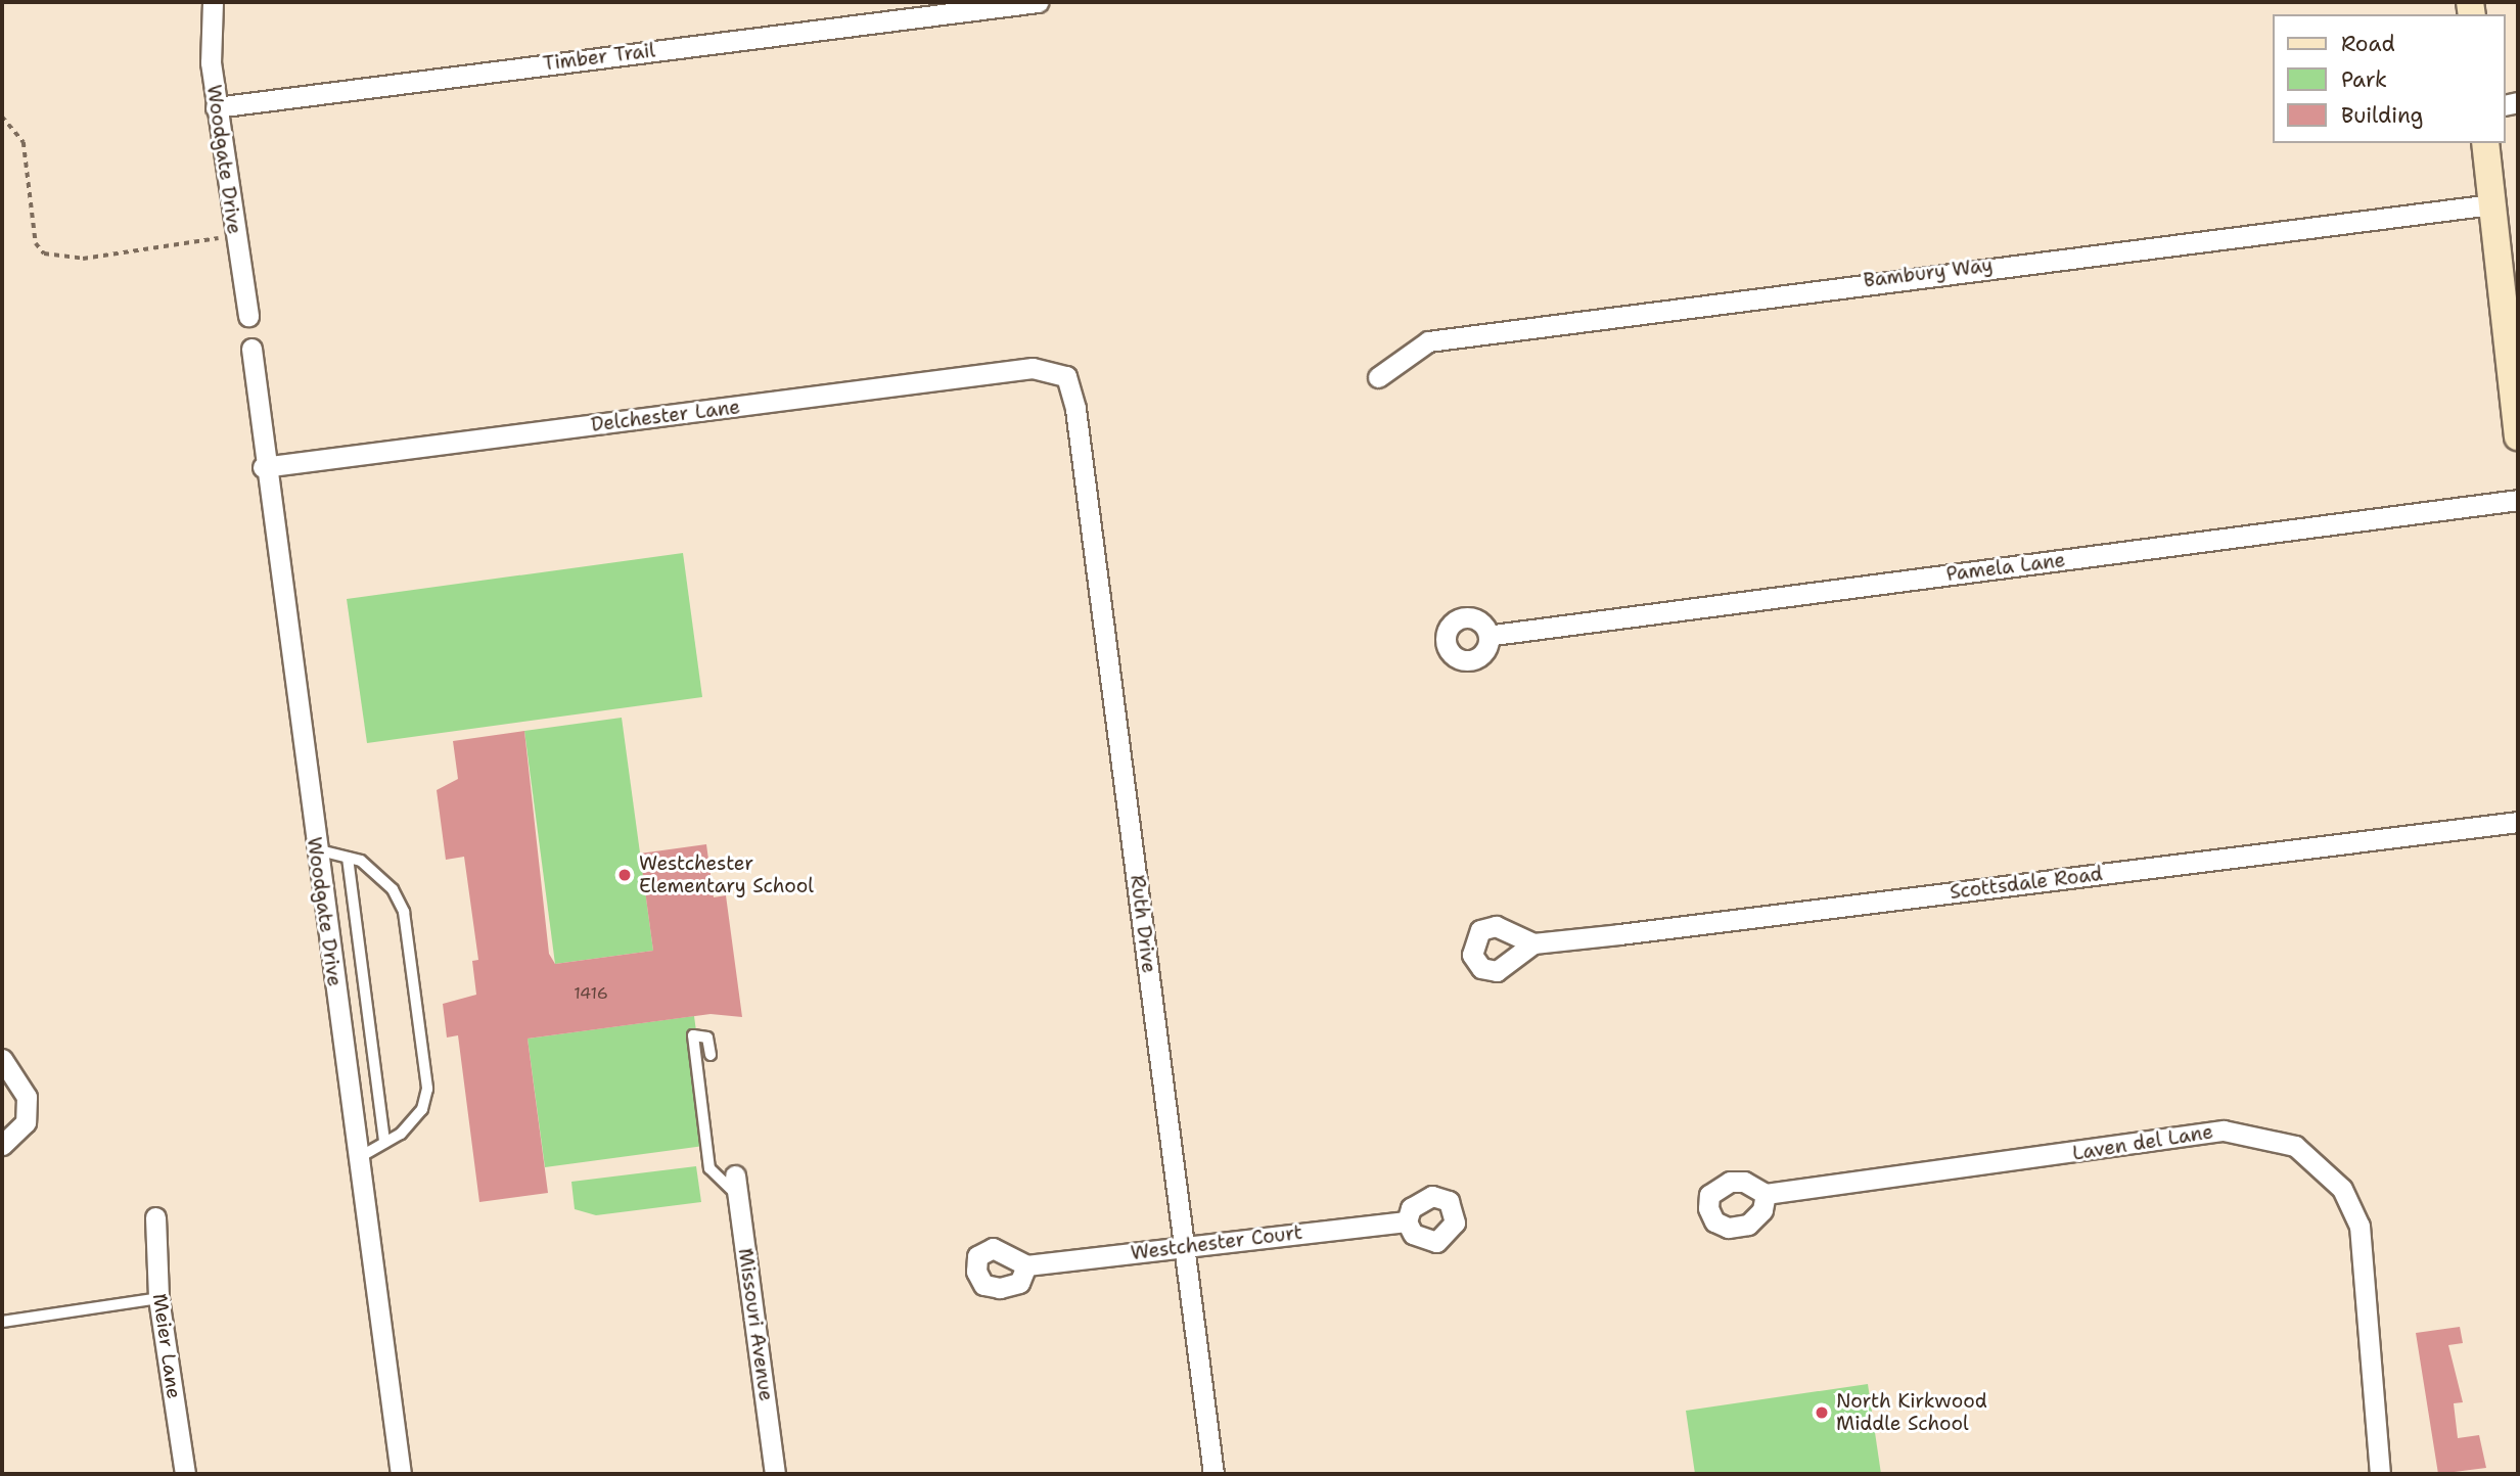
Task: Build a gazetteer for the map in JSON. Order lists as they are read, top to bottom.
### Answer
{
  "streets": {
    "street": [
      "Timber Trail",
      "Woodgate Drive",
      "Bambury Way",
      "Delchester Lane",
      "Pamela Lane",
      "Scottsdale Road",
      "Ruth Drive",
      "Laven del Lane",
      "Westchester Court",
      "Missouri Avenue",
      "Meier Lane"
    ]
  },
  "crossings": [
    ["Timber Trail", "Woodgate Drive"],
    ["Woodgate Drive", "Delchester Lane"],
    ["Delchester Lane", "Ruth Drive"],
    ["Ruth Drive", "Westchester Court"]
  ],
  "places": ["Westchester Elementary School", "North Kirkwood Middle School"],
  "house_numbers": ["1416"],
  "legend": ["Road", "Park", "Building"]
}
